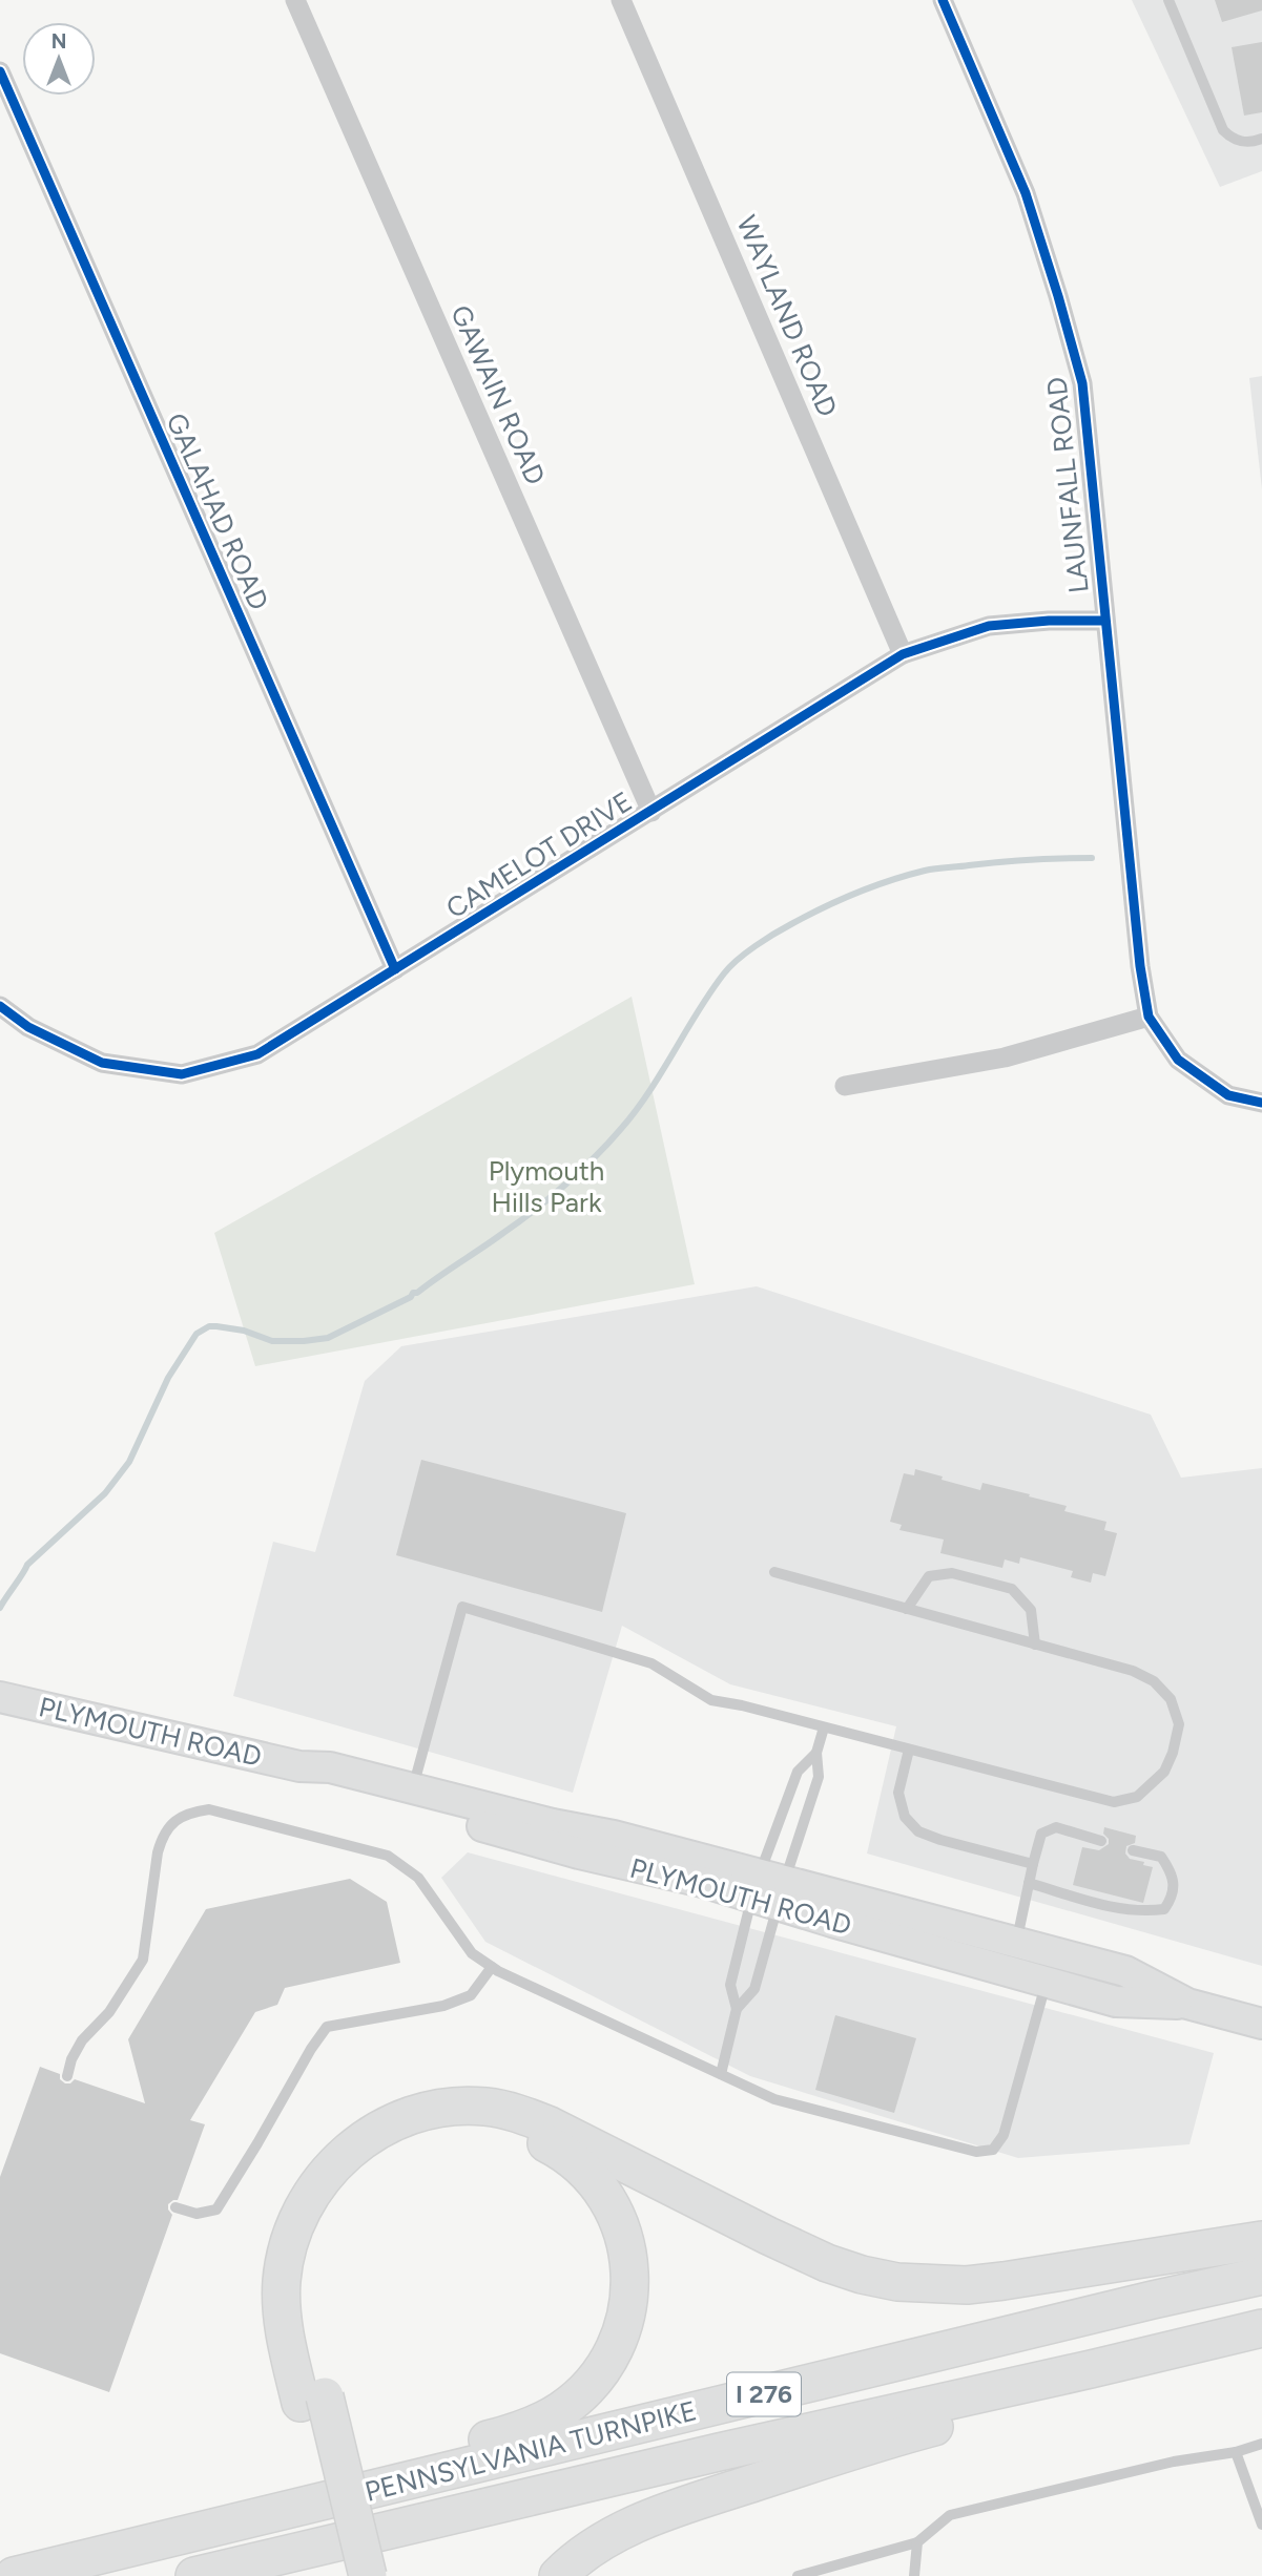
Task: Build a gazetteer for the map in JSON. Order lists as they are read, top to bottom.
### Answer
{
  "streets": {
    "highway": ["I 276", "PENNSYLVANIA TURNPIKE"],
    "main road": ["PLYMOUTH ROAD"],
    "street": [
      "WAYLAND ROAD",
      "GAWAIN ROAD",
      "LAUNFALL ROAD",
      "GALAHAD ROAD",
      "CAMELOT DRIVE"
    ]
  },
  "crossings": [
    ["WAYLAND ROAD", "CAMELOT DRIVE"],
    ["GAWAIN ROAD", "CAMELOT DRIVE"],
    ["LAUNFALL ROAD", "CAMELOT DRIVE"],
    ["GALAHAD ROAD", "CAMELOT DRIVE"]
  ],
  "parks": ["Plymouth Hills Park"],
  "north": "top"
}
